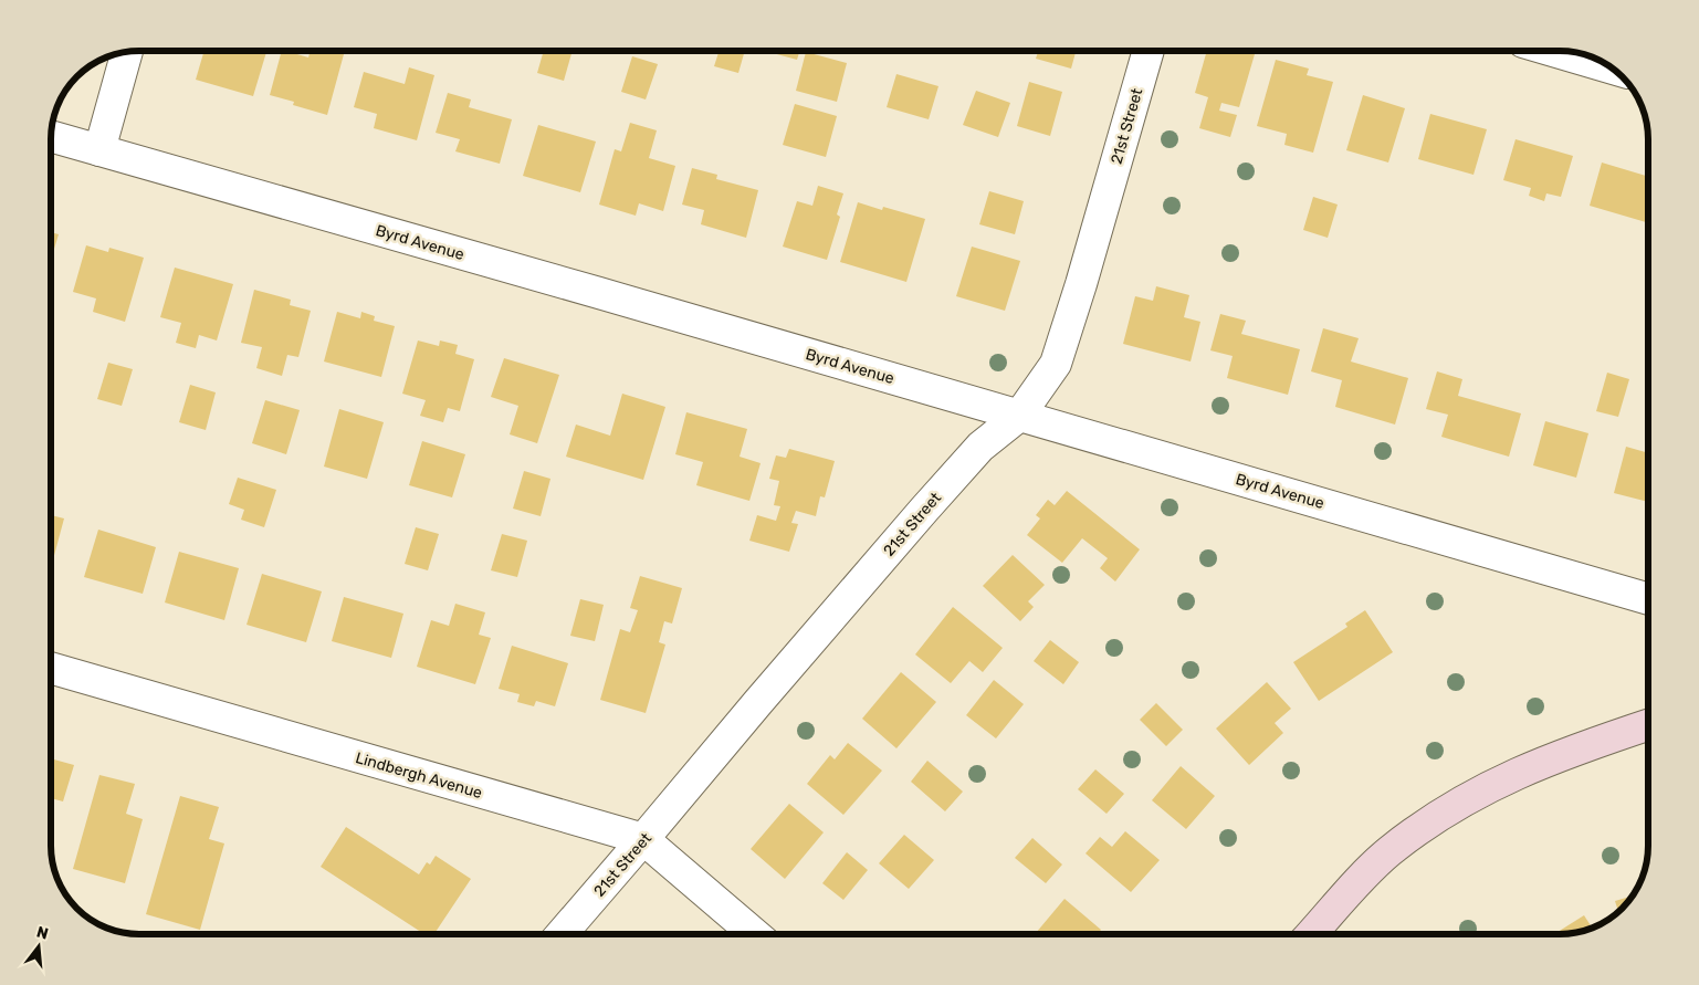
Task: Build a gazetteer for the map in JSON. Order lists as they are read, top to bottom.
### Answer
{
  "streets": {
    "street": ["21st Street", "Byrd Avenue", "Lindbergh Avenue"]
  },
  "crossings": [
    ["21st Street", "Byrd Avenue"],
    ["21st Street", "Lindbergh Avenue"]
  ],
  "north": "top"
}
